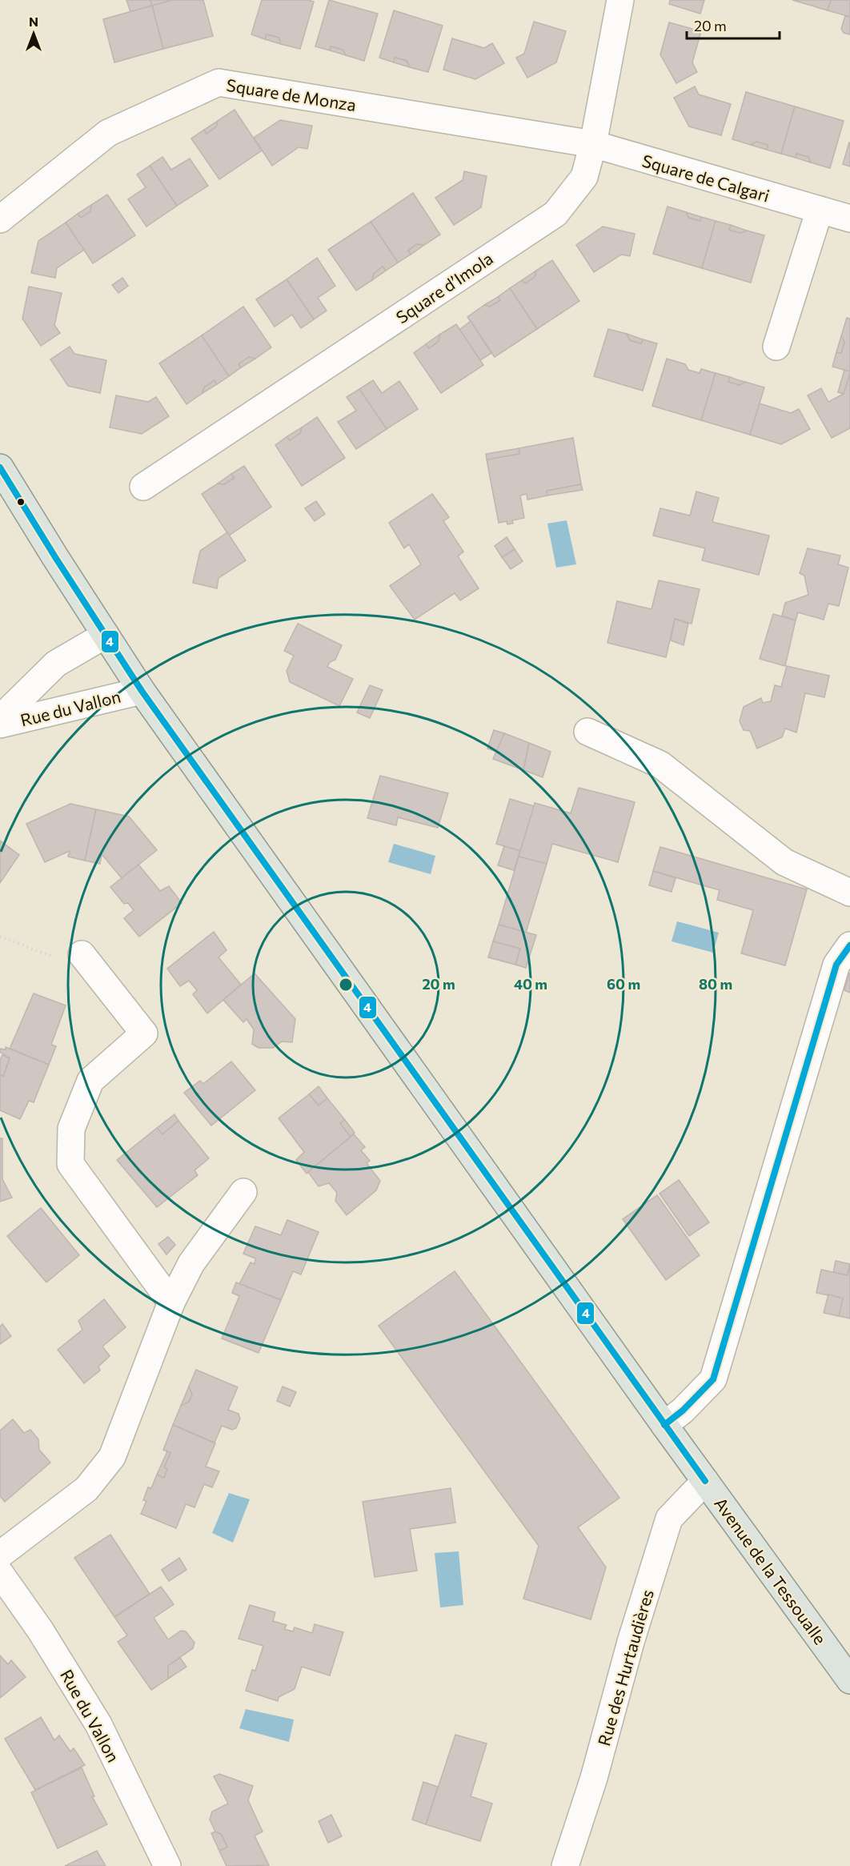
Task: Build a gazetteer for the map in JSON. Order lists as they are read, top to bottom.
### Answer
{
  "streets": {
    "main road": ["Avenue de la Tessoualle"],
    "street": [
      "Square de Monza",
      "Square de Calgari",
      "Square d’Imola",
      "Rue du Vallon",
      "Rue des Hurtaudières"
    ]
  },
  "crossings": [
    ["Square de Monza", "Square de Calgari"],
    ["Square de Monza", "Square d’Imola"],
    ["Square de Calgari", "Square d’Imola"],
    ["Rue du Vallon", "Avenue de la Tessoualle"],
    ["Avenue de la Tessoualle", "Rue des Hurtaudières"]
  ],
  "lines": ["transit line 4"],
  "scale_bar": "20 m",
  "north": "top",
  "rings": [
    "20 m",
    "40 m",
    "60 m",
    "80 m"
  ]
}
